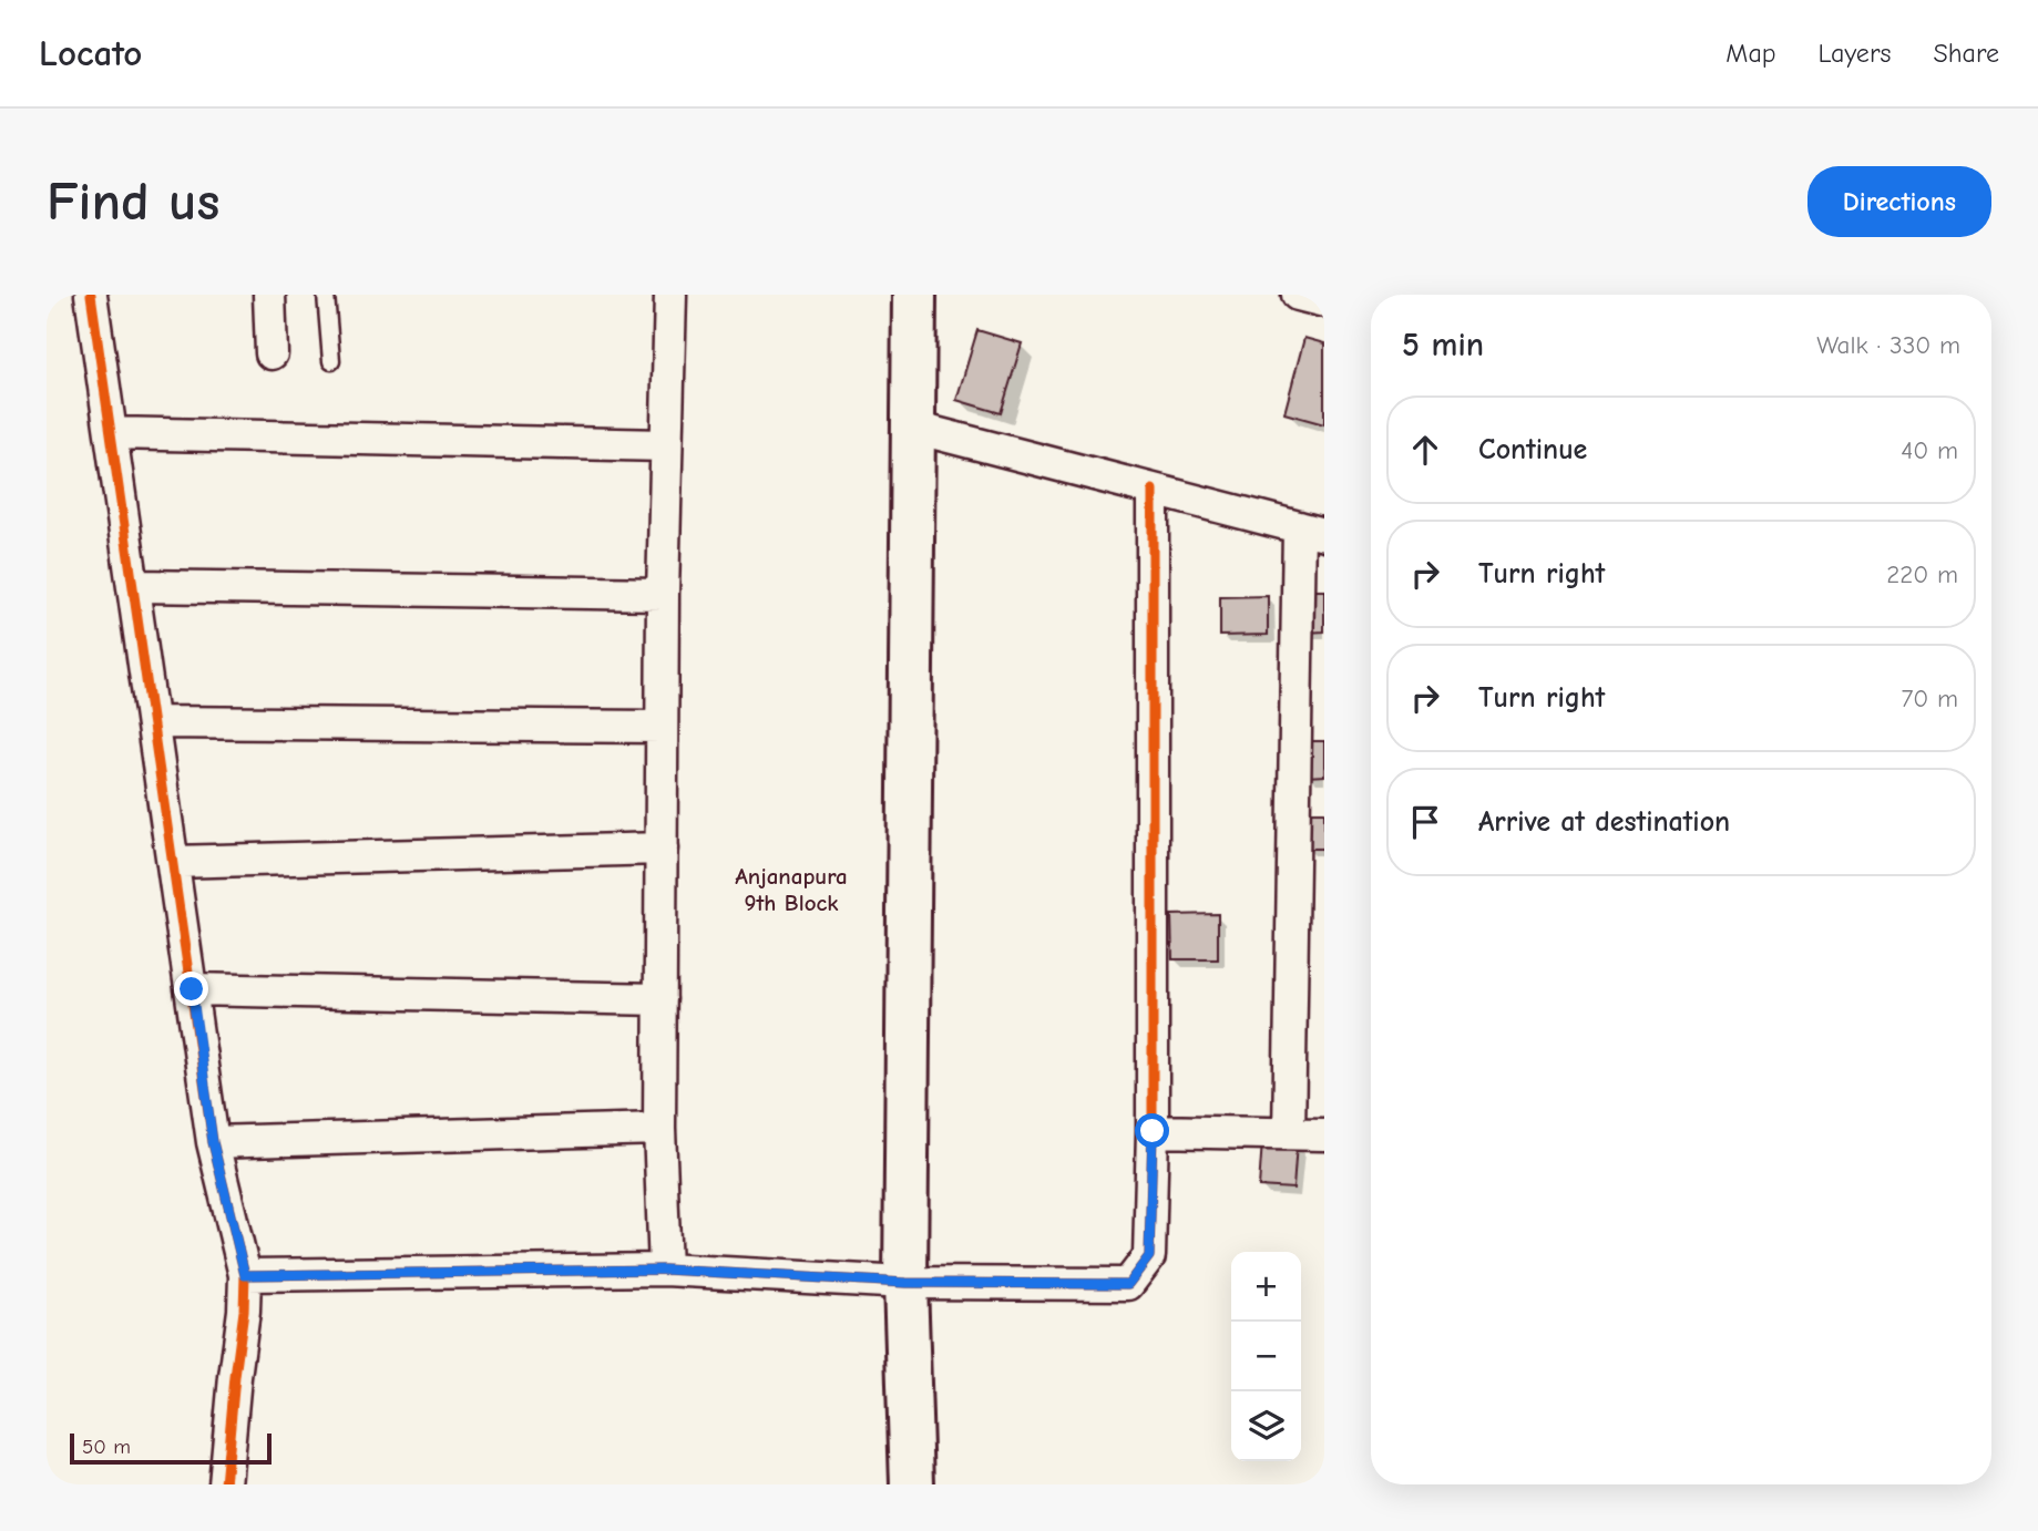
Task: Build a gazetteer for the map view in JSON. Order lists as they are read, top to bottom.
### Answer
{
  "districts": ["Anjanapura 9th Block"],
  "scale_bar": "50 m",
  "page": {
    "header": "Locato",
    "nav": ["Map", "Layers", "Share"],
    "buttons": "Directions",
    "title": "Find us",
    "heading": ["5 min", "Walk · 330 m"],
    "list": [
      ["Continue", "40 m"],
      ["Turn right", "220 m"],
      ["Turn right", "70 m"],
      "Arrive at destination"
    ],
    "map_buttons": ["+", "−"],
    "scale": "50 m"
  }
}
